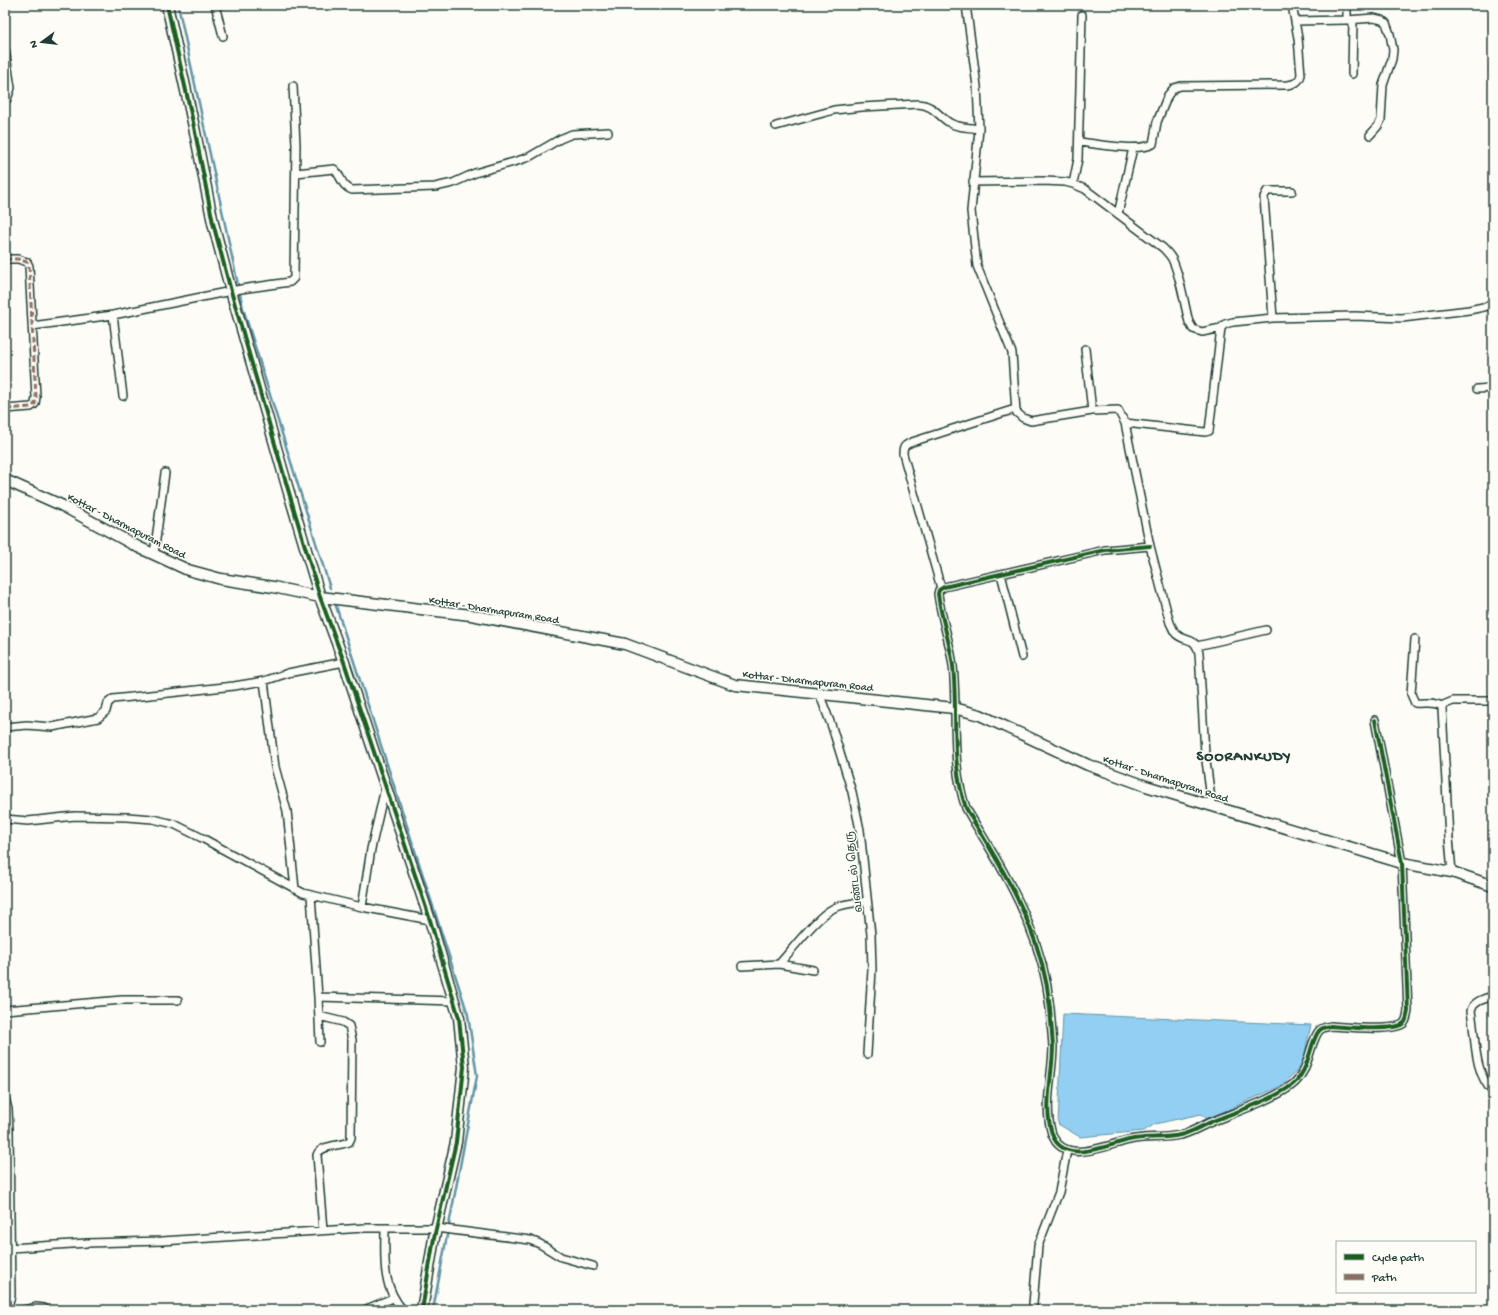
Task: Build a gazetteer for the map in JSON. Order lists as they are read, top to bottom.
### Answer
{
  "streets": {
    "main road": ["Kottar - Dharmapuram Road"],
    "street": ["வண்டல் தெரு"]
  },
  "crossings": [
    ["Kottar - Dharmapuram Road", "வண்டல் தெரு"]
  ],
  "districts": ["SOORANKUDY"],
  "legend": ["Cycle path", "Path"],
  "north": "left"
}
